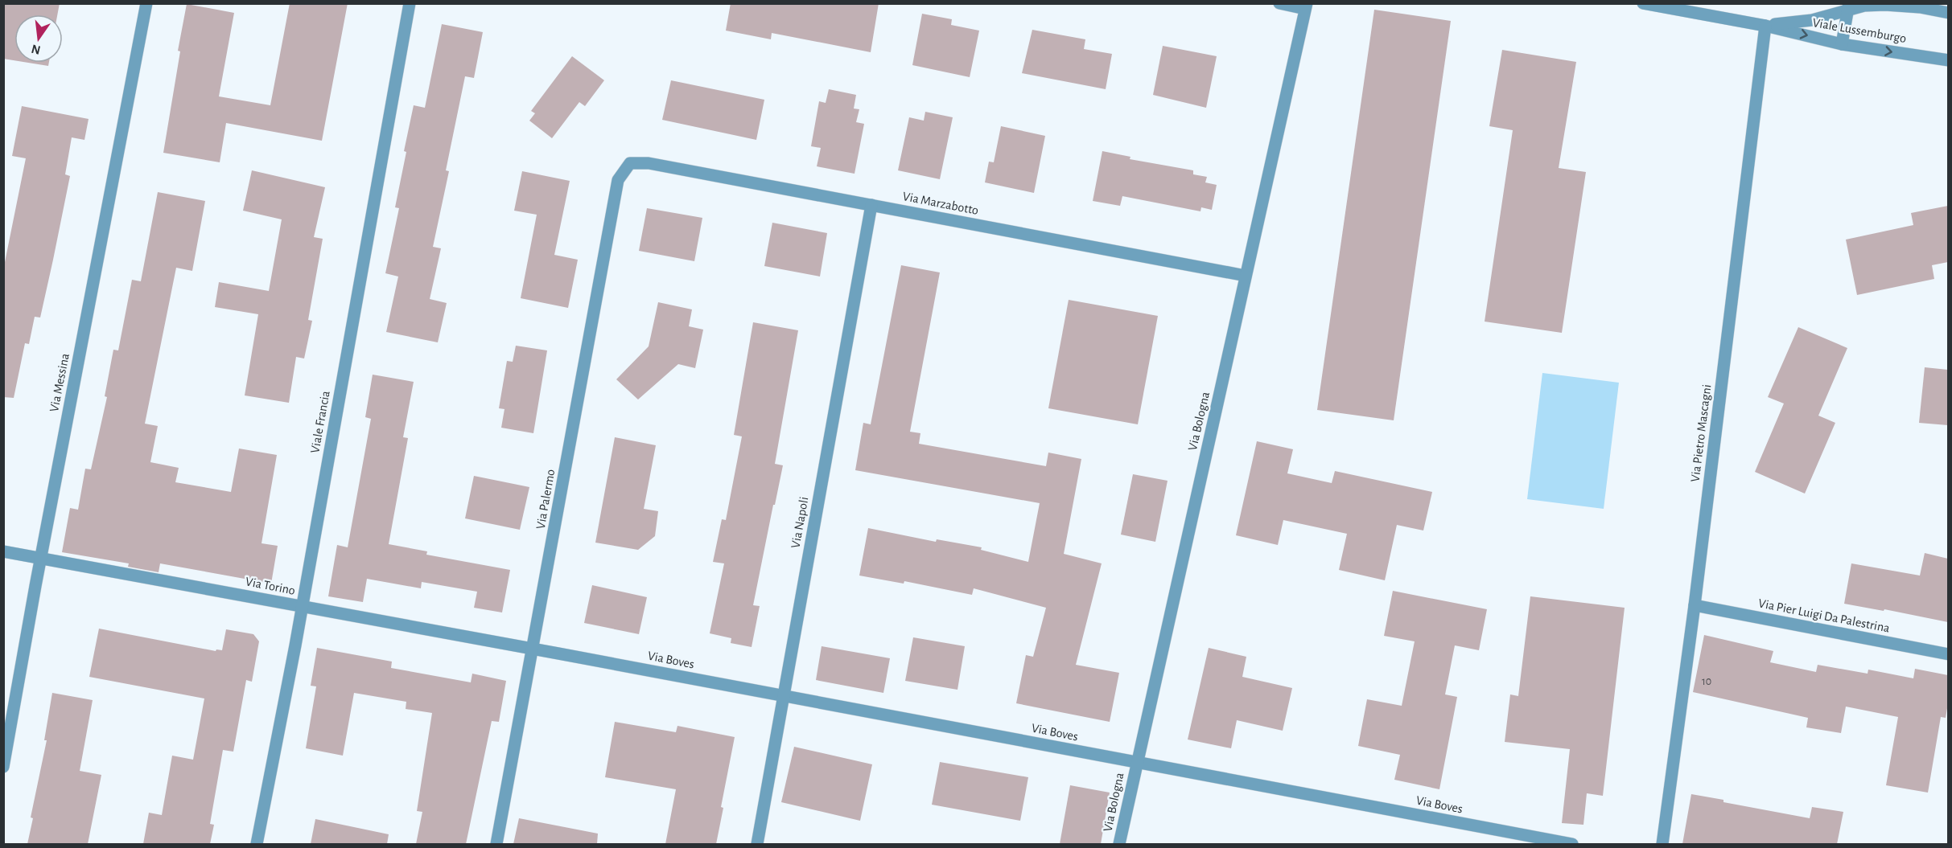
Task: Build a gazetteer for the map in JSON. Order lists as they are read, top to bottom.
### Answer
{
  "streets": {
    "street": [
      "Viale Lussemburgo",
      "Via Marzabotto",
      "Via Messina",
      "Via Bologna",
      "Viale Francia",
      "Via Pietro Mascagni",
      "Via Palermo",
      "Via Napoli",
      "Via Torino",
      "Via Pier Luigi Da Palestrina",
      "Via Boves"
    ]
  },
  "crossings": [
    ["Viale Lussemburgo", "Via Pietro Mascagni"],
    ["Via Marzabotto", "Via Bologna"],
    ["Via Marzabotto", "Via Palermo"],
    ["Via Marzabotto", "Via Napoli"],
    ["Via Messina", "Via Torino"],
    ["Via Bologna", "Via Boves"],
    ["Viale Francia", "Via Torino"],
    ["Via Pietro Mascagni", "Via Pier Luigi Da Palestrina"],
    ["Via Palermo", "Via Torino"],
    ["Via Palermo", "Via Boves"],
    ["Via Napoli", "Via Boves"],
    ["Via Torino", "Via Boves"]
  ],
  "house_numbers": ["10"],
  "north": "bottom"
}
